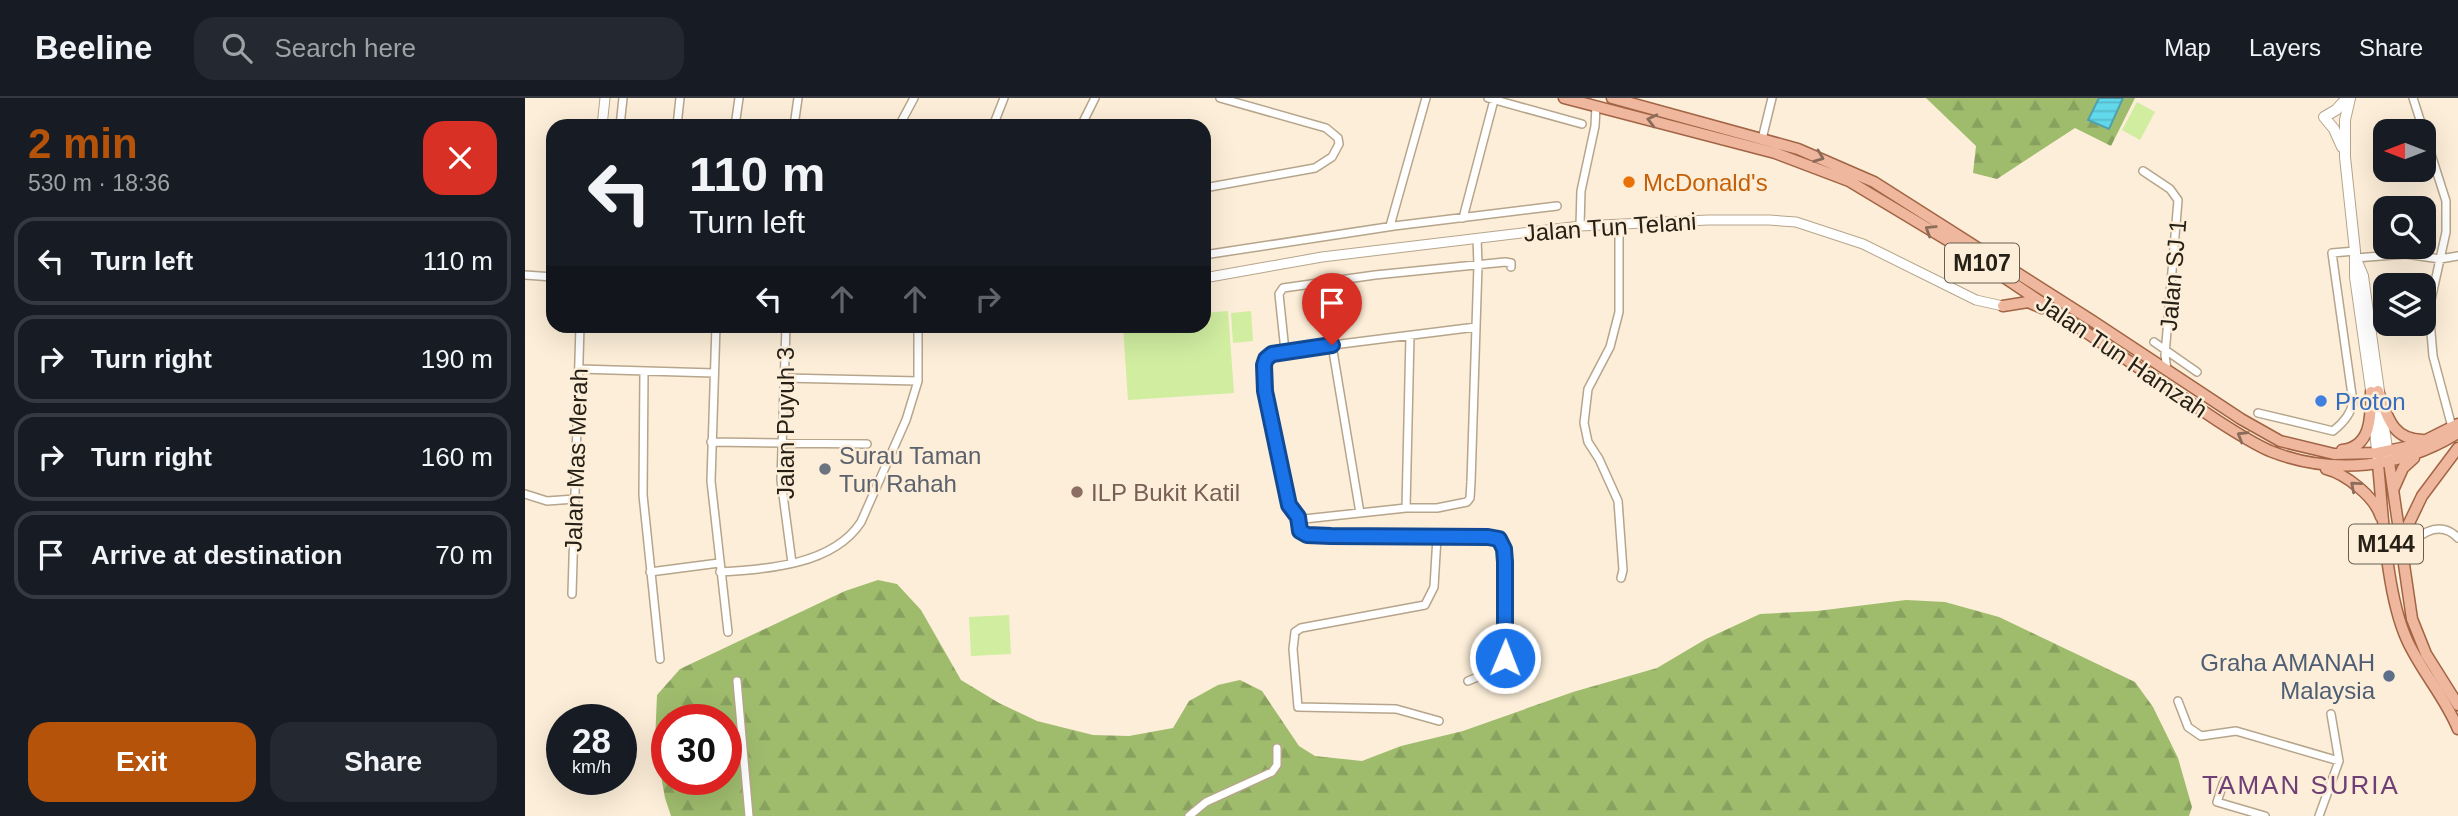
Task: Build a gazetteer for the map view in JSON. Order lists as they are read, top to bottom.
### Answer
{
  "streets": {
    "main road": ["M107", "Jalan Tun Hamzah", "M144"],
    "street": [
      "Jalan Tun Telani",
      "Jalan SJ 1",
      "Jalan Puyuh 3",
      "Jalan Mas Merah"
    ]
  },
  "crossings": [
    ["M107", "Jalan Tun Hamzah"],
    ["M107", "M144"],
    ["Jalan SJ 1", "Jalan Tun Hamzah"],
    ["Jalan Tun Hamzah", "M144"]
  ],
  "districts": ["TAMAN SURIA"],
  "places": [
    "McDonald's",
    "Proton",
    "Surau Taman Tun Rahah",
    "ILP Bukit Katil",
    "Graha AMANAH Malaysia"
  ],
  "north": "left",
  "page": {
    "header": "Beeline",
    "search": "Search here",
    "nav": ["Map", "Layers", "Share"],
    "heading": ["2 min", "530 m · 18:36"],
    "turn": ["110 m", "Turn left"],
    "list": [
      {
        "name": "Turn left",
        "value": "110 m"
      },
      {
        "name": "Turn right",
        "value": "190 m"
      },
      {
        "name": "Turn right",
        "value": "160 m"
      },
      {
        "name": "Arrive at destination",
        "value": "70 m"
      }
    ],
    "speed": "28 km/h",
    "limit": "30",
    "buttons": ["Exit", "Share"]
  }
}
